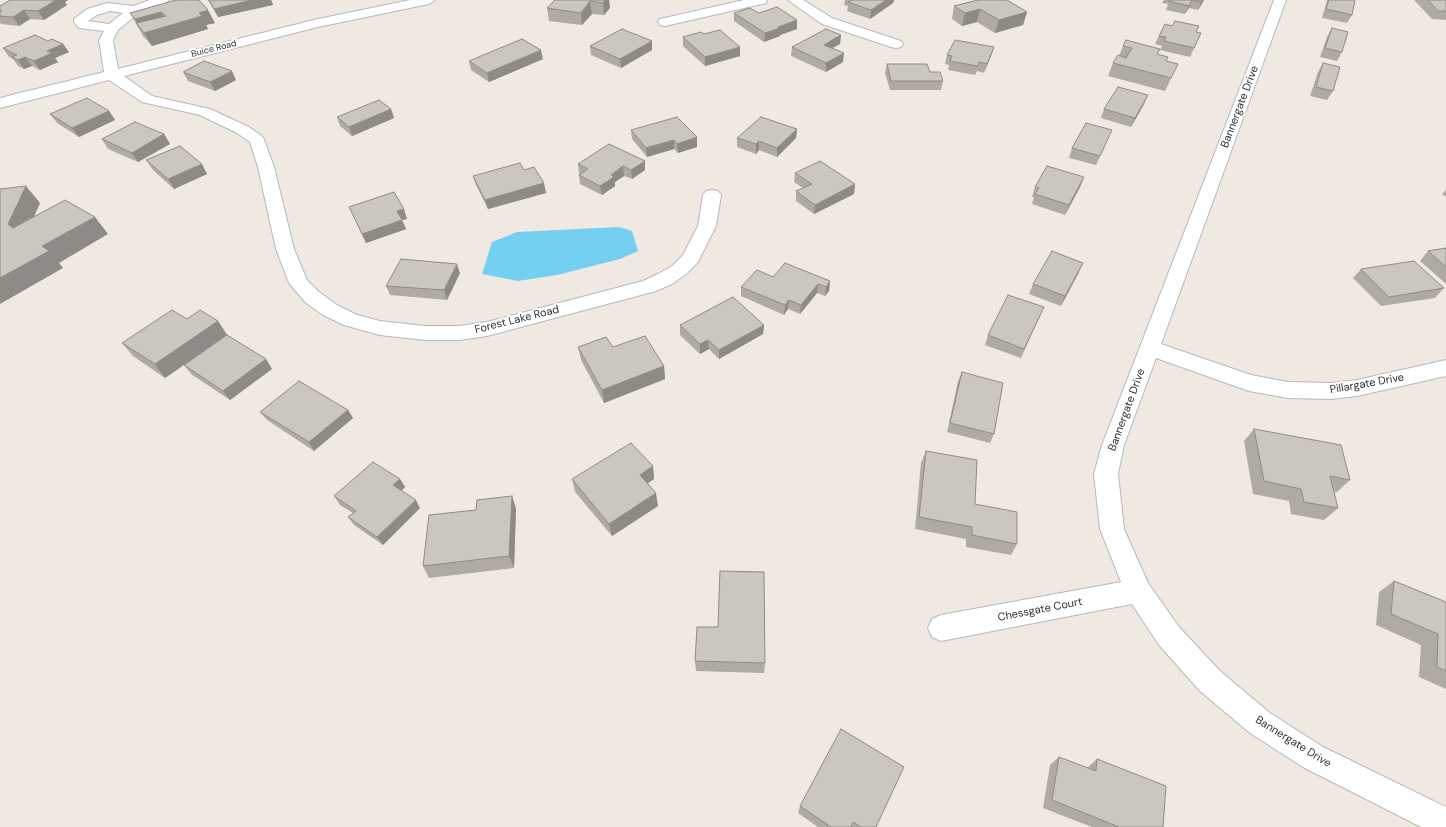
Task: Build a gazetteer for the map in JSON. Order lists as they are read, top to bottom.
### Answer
{
  "streets": {
    "street": [
      "Buice Road",
      "Bannergate Drive",
      "Forest Lake Road",
      "Pillargate Drive",
      "Chessgate Court"
    ]
  },
  "crossings": [
    ["Buice Road", "Forest Lake Road"],
    ["Bannergate Drive", "Pillargate Drive"],
    ["Bannergate Drive", "Chessgate Court"]
  ]
}
